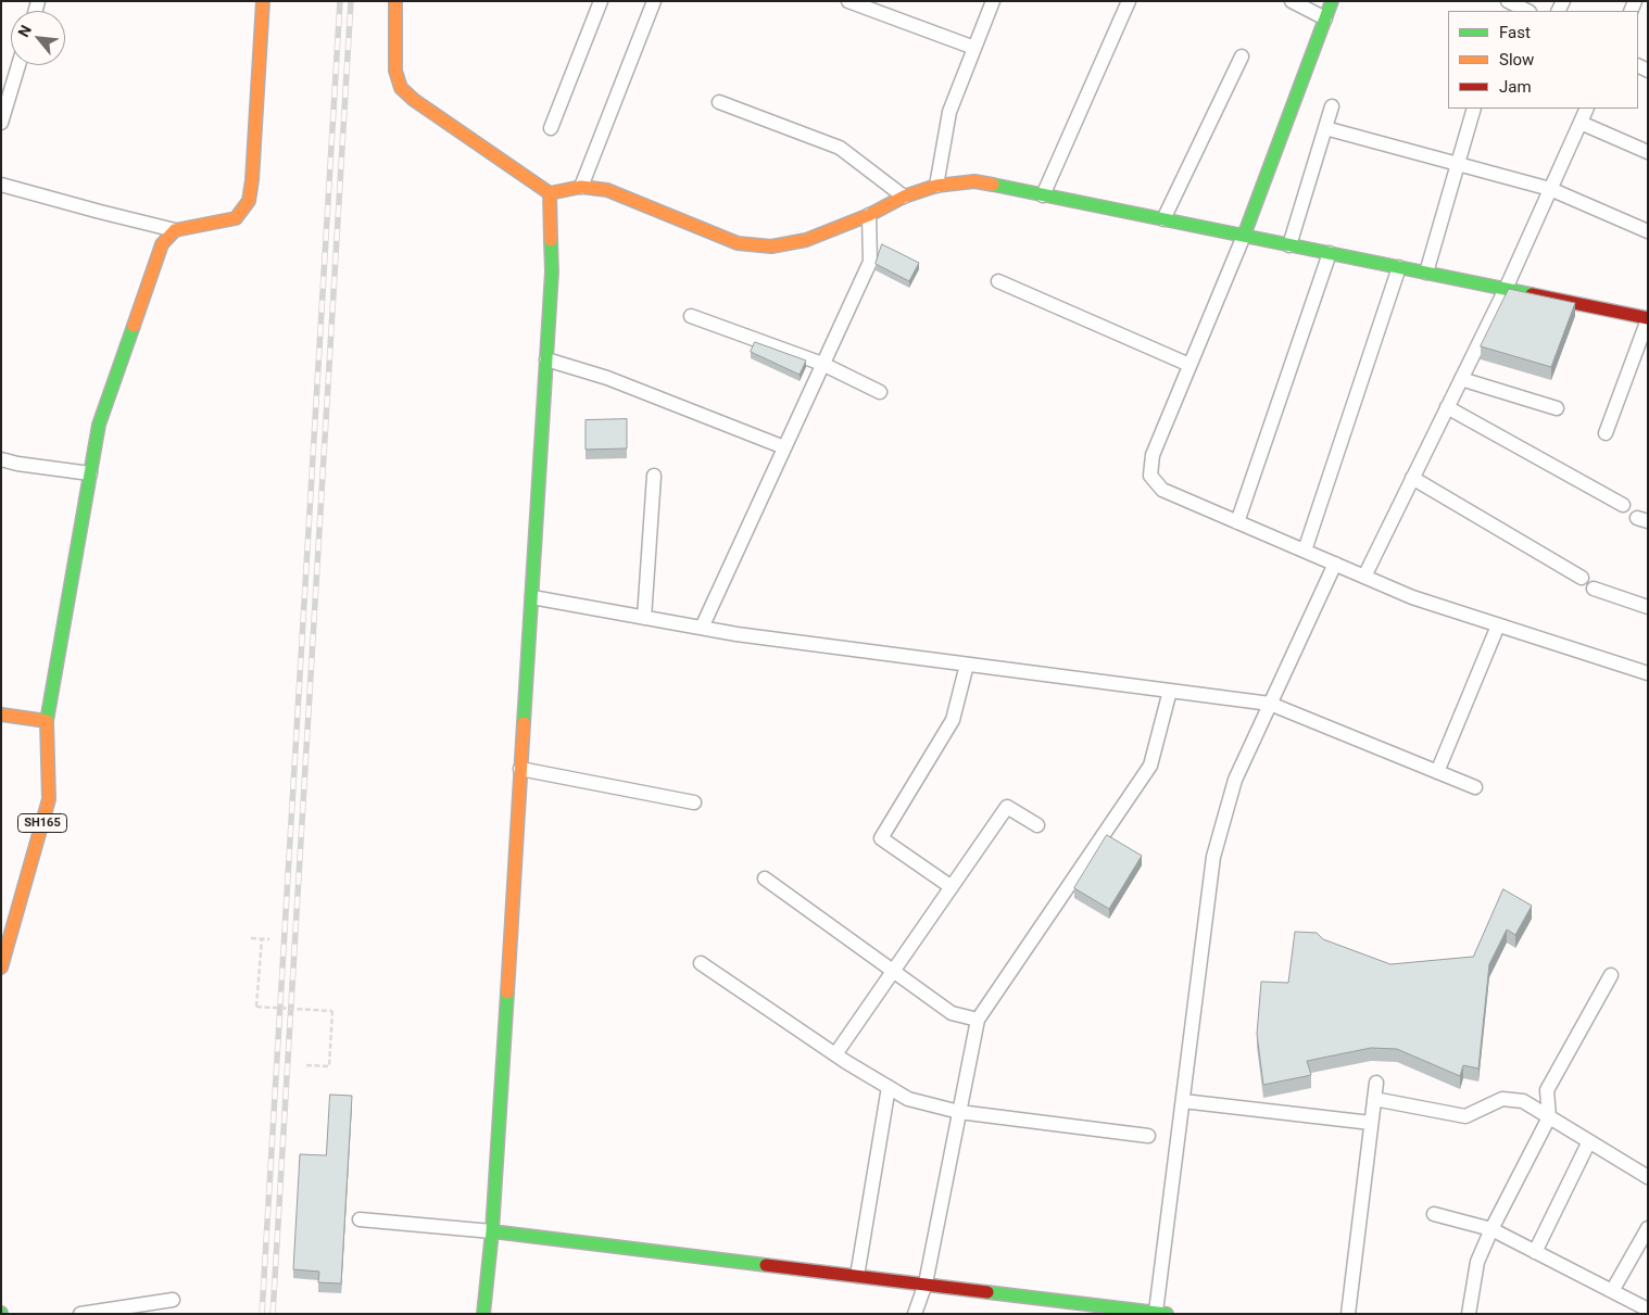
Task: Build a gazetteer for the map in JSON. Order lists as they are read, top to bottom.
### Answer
{
  "streets": {
    "main road": ["SH165"]
  },
  "legend": ["Fast", "Slow", "Jam"],
  "north": "top left"
}
